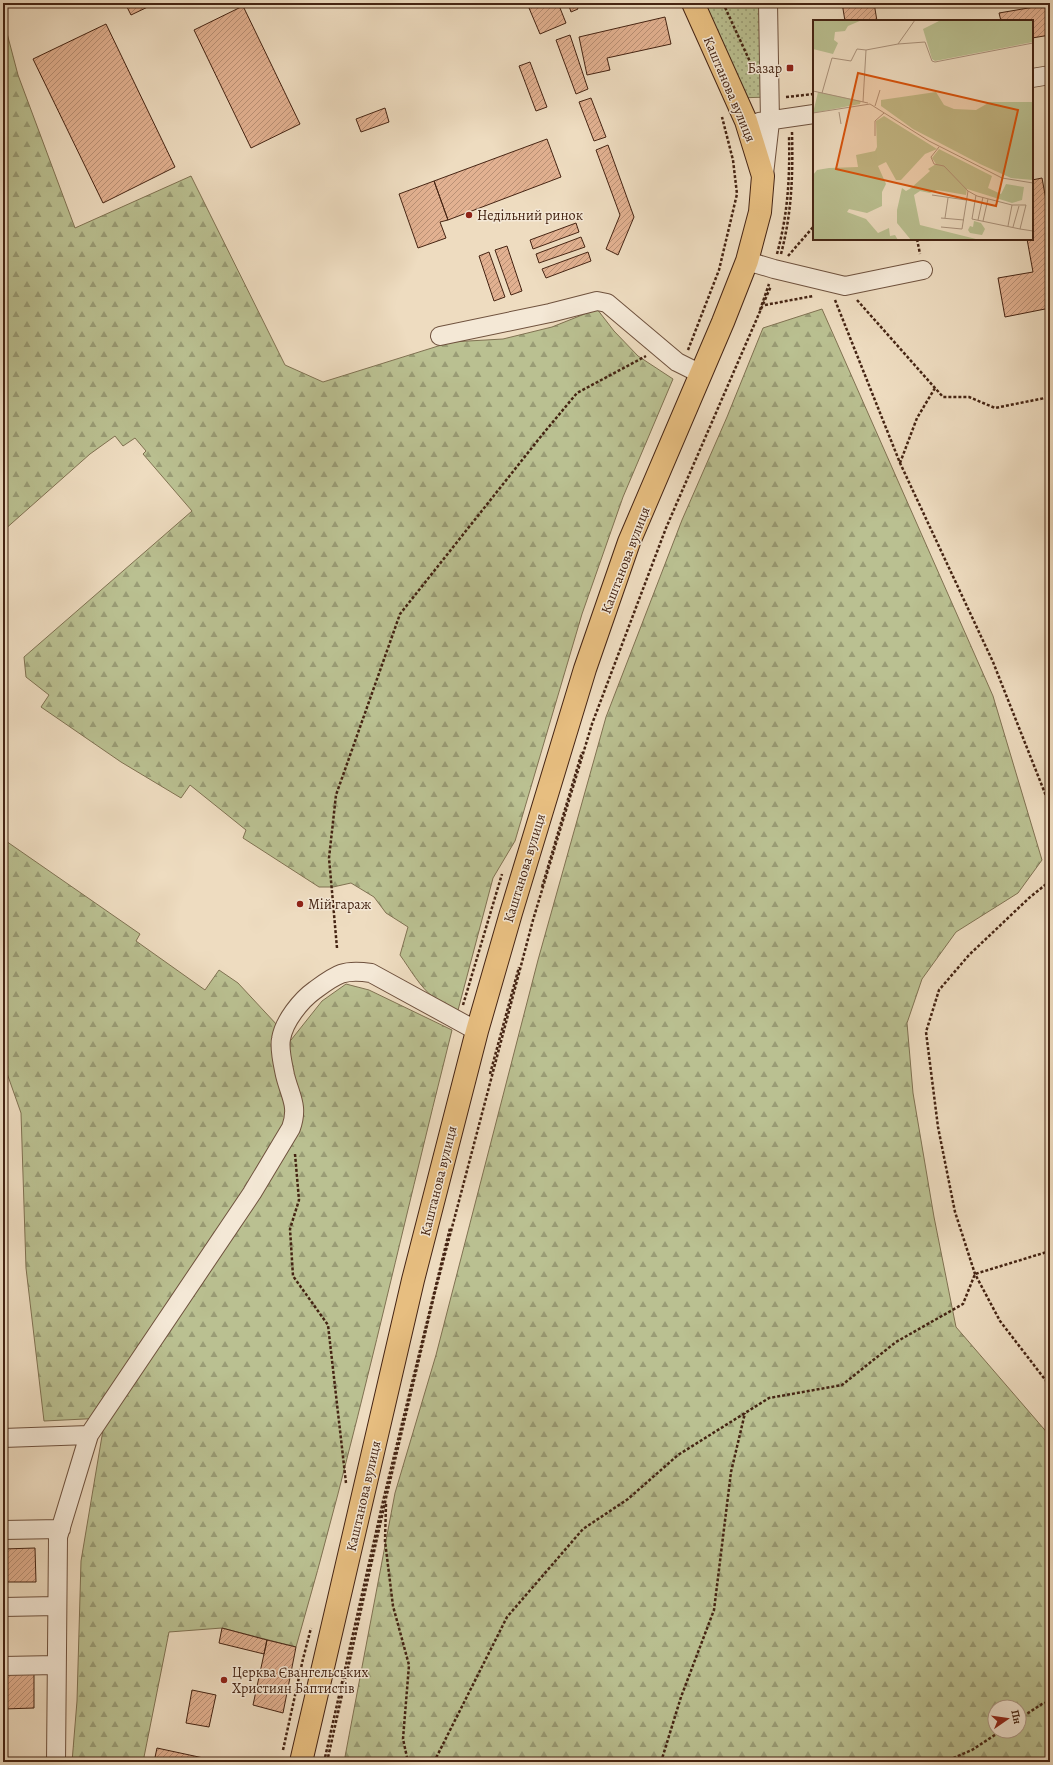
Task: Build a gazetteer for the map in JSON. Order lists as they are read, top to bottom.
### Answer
{
  "streets": {
    "main road": ["Каштанова вулиця"]
  },
  "places": {
    "transit": ["Базар"],
    "other": ["Недільний ринок", "Мій гараж", "Церква Євангельських Християн Баптистів"]
  },
  "north": "right"
}
